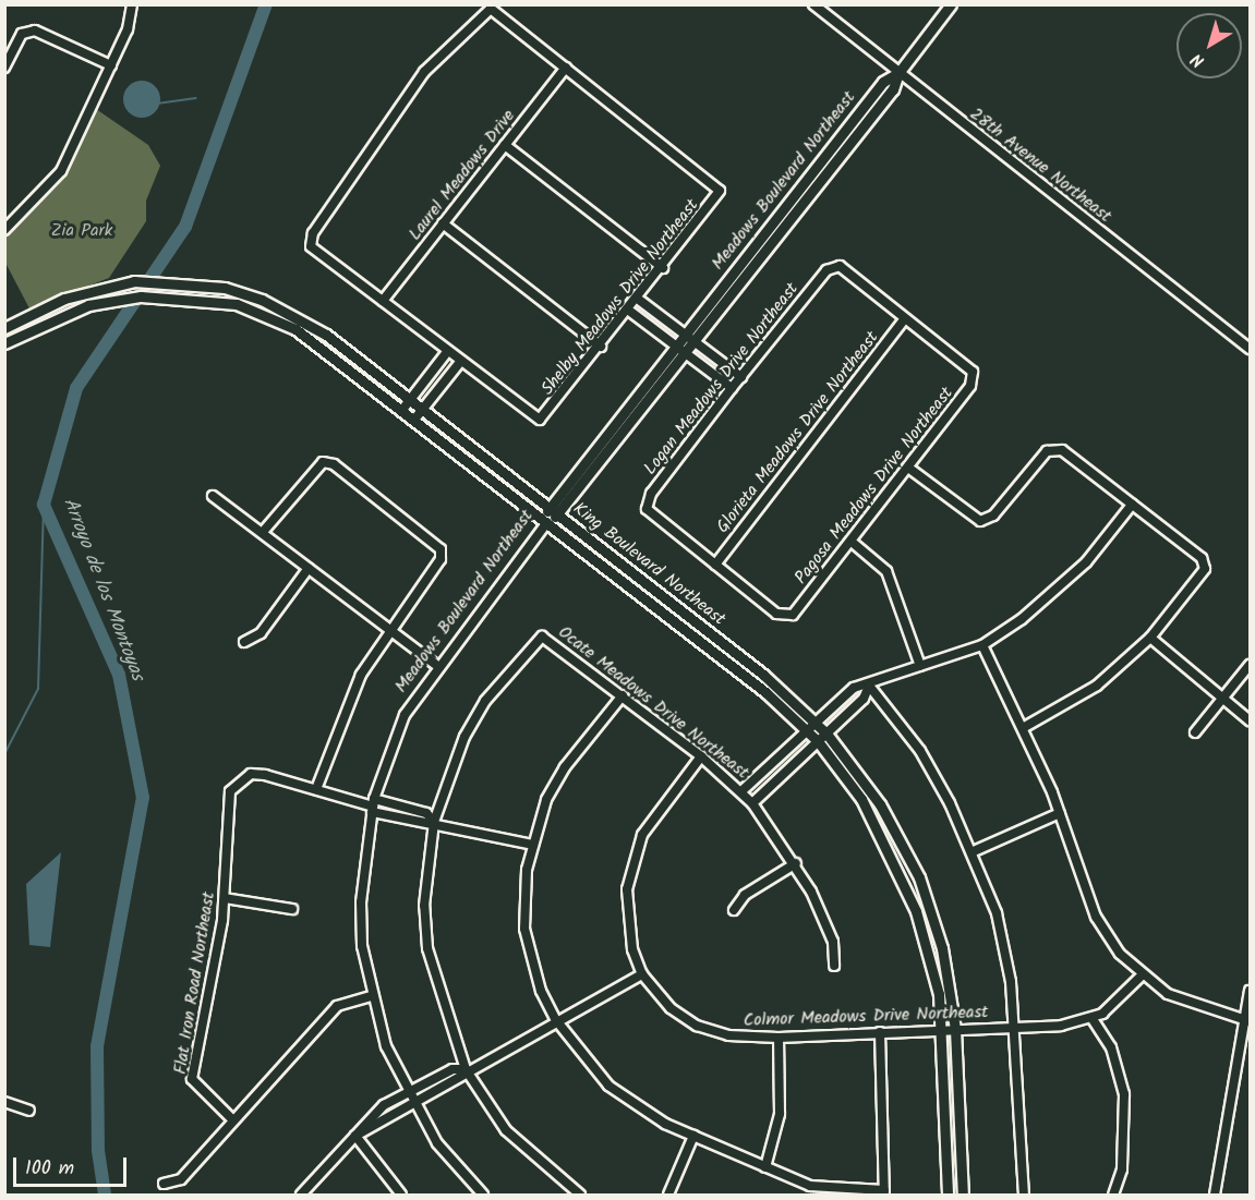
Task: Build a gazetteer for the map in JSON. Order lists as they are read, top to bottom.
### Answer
{
  "streets": {
    "street": [
      "28th Avenue Northeast",
      "Laurel Meadows Drive",
      "Meadows Boulevard Northeast",
      "Shelby Meadows Drive Northeast",
      "Logan Meadows Drive Northeast",
      "Glorieta Meadows Drive Northeast",
      "Pagosa Meadows Drive Northeast",
      "King Boulevard Northeast",
      "Ocate Meadows Drive Northeast",
      "Flat Iron Road Northeast",
      "Colmor Meadows Drive Northeast"
    ]
  },
  "crossings": [
    ["28th Avenue Northeast", "Meadows Boulevard Northeast"],
    ["Laurel Meadows Drive", "Shelby Meadows Drive Northeast"],
    ["Meadows Boulevard Northeast", "King Boulevard Northeast"],
    ["Meadows Boulevard Northeast", "Flat Iron Road Northeast"],
    ["Logan Meadows Drive Northeast", "Glorieta Meadows Drive Northeast"],
    ["Logan Meadows Drive Northeast", "Pagosa Meadows Drive Northeast"],
    ["Glorieta Meadows Drive Northeast", "Pagosa Meadows Drive Northeast"],
    ["King Boulevard Northeast", "Colmor Meadows Drive Northeast"],
    ["Ocate Meadows Drive Northeast", "Colmor Meadows Drive Northeast"]
  ],
  "water": ["Arroyo de los Montoyas"],
  "parks": ["Zia Park"],
  "scale_bar": "100 m",
  "north": "bottom left"
}
